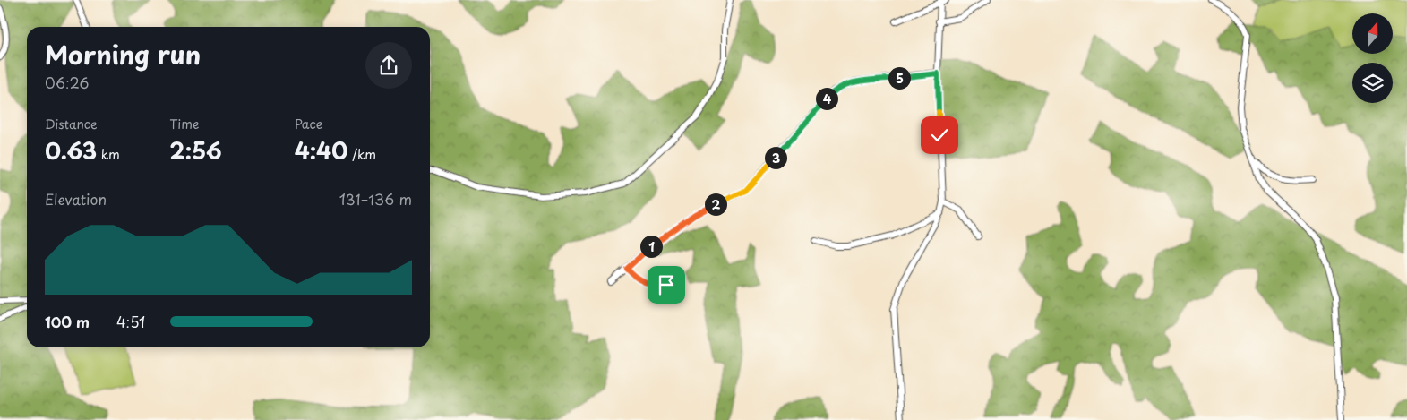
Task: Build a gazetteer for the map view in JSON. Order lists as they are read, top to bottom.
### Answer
{
  "north": "top",
  "page": {
    "heading": ["Morning run", "06:26"],
    "pins": [
      "5",
      "4",
      "3",
      "2",
      "1"
    ],
    "stats": [
      ["Distance", "0.63 km"],
      ["Time", "2:56"],
      ["Pace", "4:40 /km"]
    ],
    "chart": ["Elevation", "131–136 m"],
    "list": [
      {
        "name": "100 m",
        "note": "4:51"
      }
    ]
  }
}
